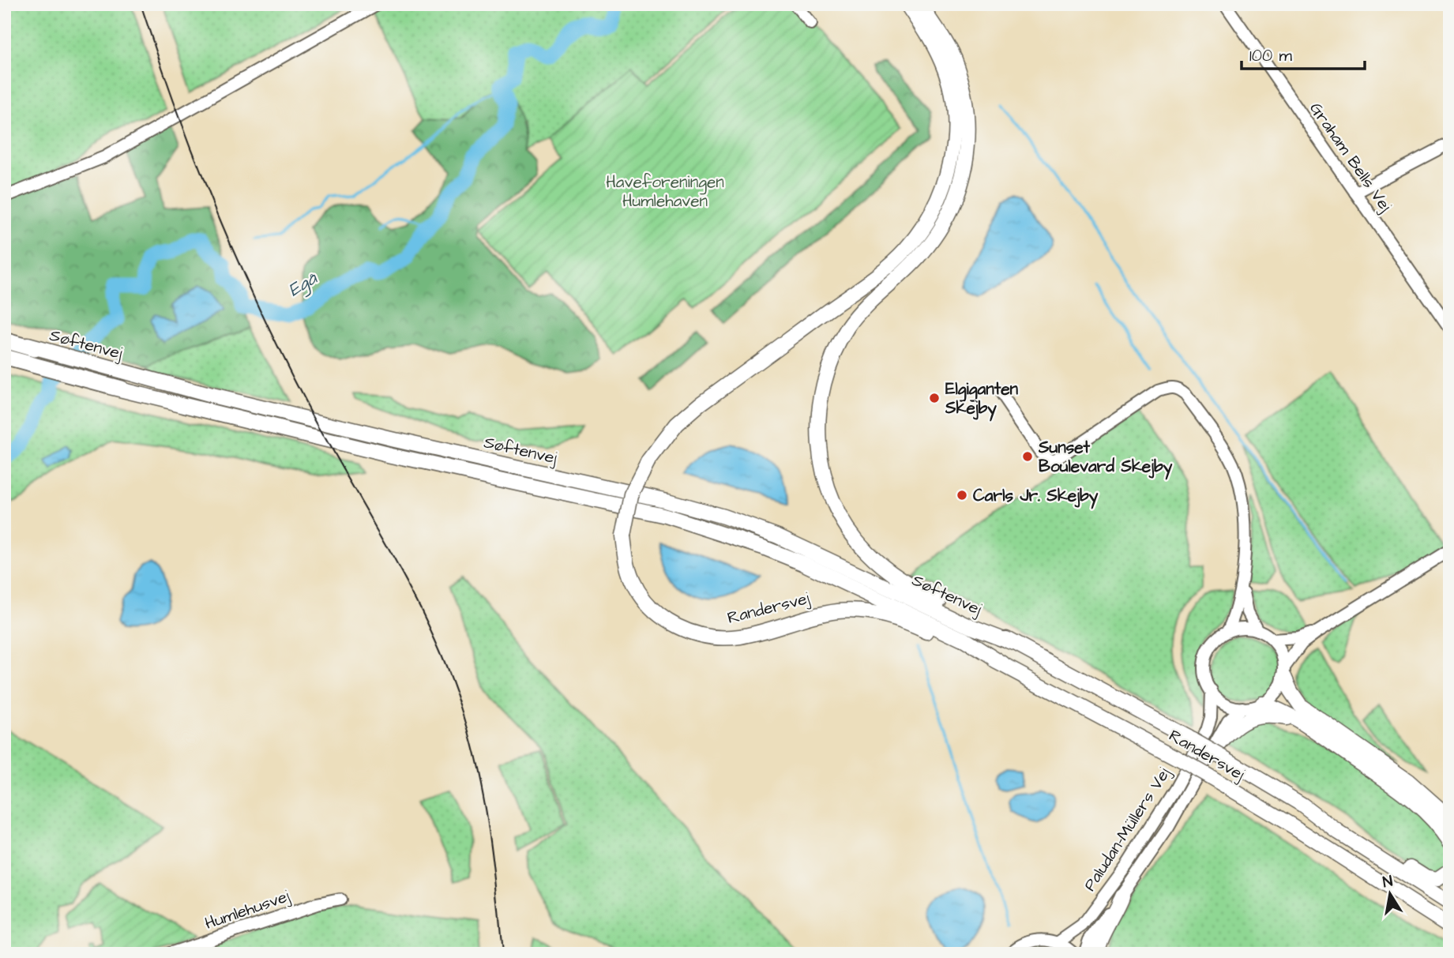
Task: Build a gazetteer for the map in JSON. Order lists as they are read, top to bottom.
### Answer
{
  "streets": {
    "main road": ["Søftenvej", "Randersvej"],
    "street": ["Graham Bells Vej", "Paludan-Müllers Vej", "Humlehusvej"]
  },
  "crossings": [
    ["Søftenvej", "Randersvej"],
    ["Randersvej", "Paludan-Müllers Vej"]
  ],
  "water": ["Egå"],
  "parks": ["Haveforeningen Humlehaven"],
  "places": ["Elgiganten Skejby", "Sunset Boulevard Skejby", "Carls Jr. Skejby"],
  "scale_bar": "100 m",
  "north": "top"
}
